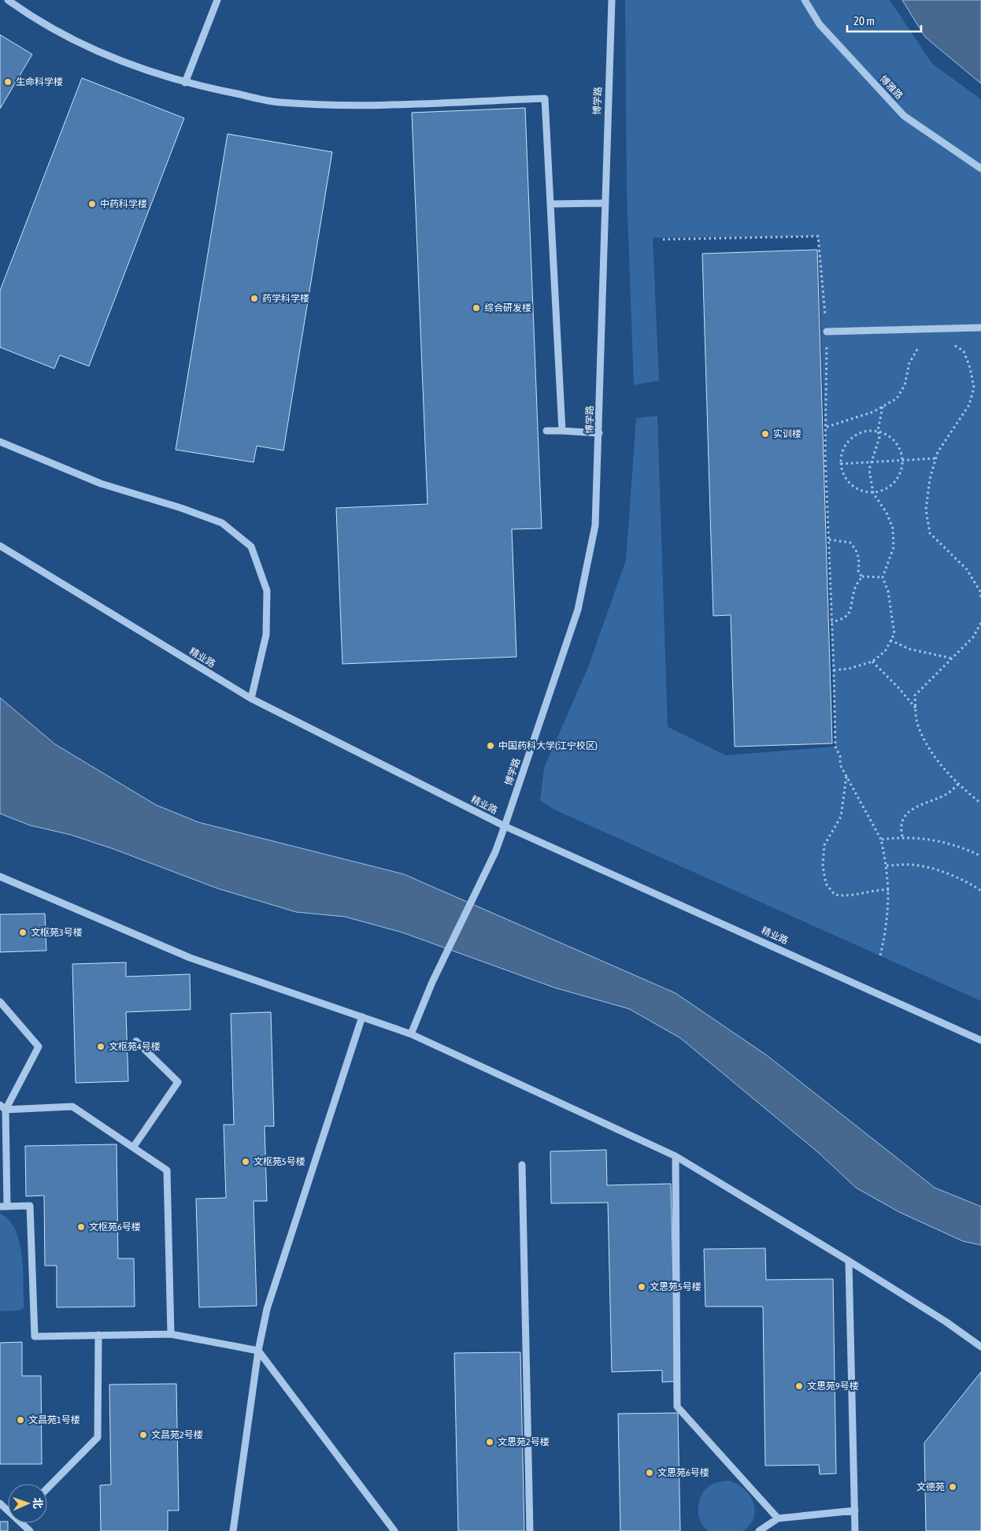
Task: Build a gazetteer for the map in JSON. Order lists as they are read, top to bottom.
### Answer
{
  "streets": {
    "street": ["博雅路", "博学路", "精业路"]
  },
  "crossings": [
    ["博学路", "精业路"]
  ],
  "places": [
    "生命科学楼",
    "中药科学楼",
    "药学科学楼",
    "综合研发楼",
    "实训楼",
    "中国药科大学(江宁校区)",
    "文枢苑3号楼",
    "文枢苑4号楼",
    "文枢苑5号楼",
    "文枢苑6号楼",
    "文思苑5号楼",
    "文思苑9号楼",
    "文昌苑1号楼",
    "文昌苑2号楼",
    "文思苑2号楼",
    "文思苑6号楼",
    "文德苑"
  ],
  "scale_bar": "20 m",
  "north": "right"
}
